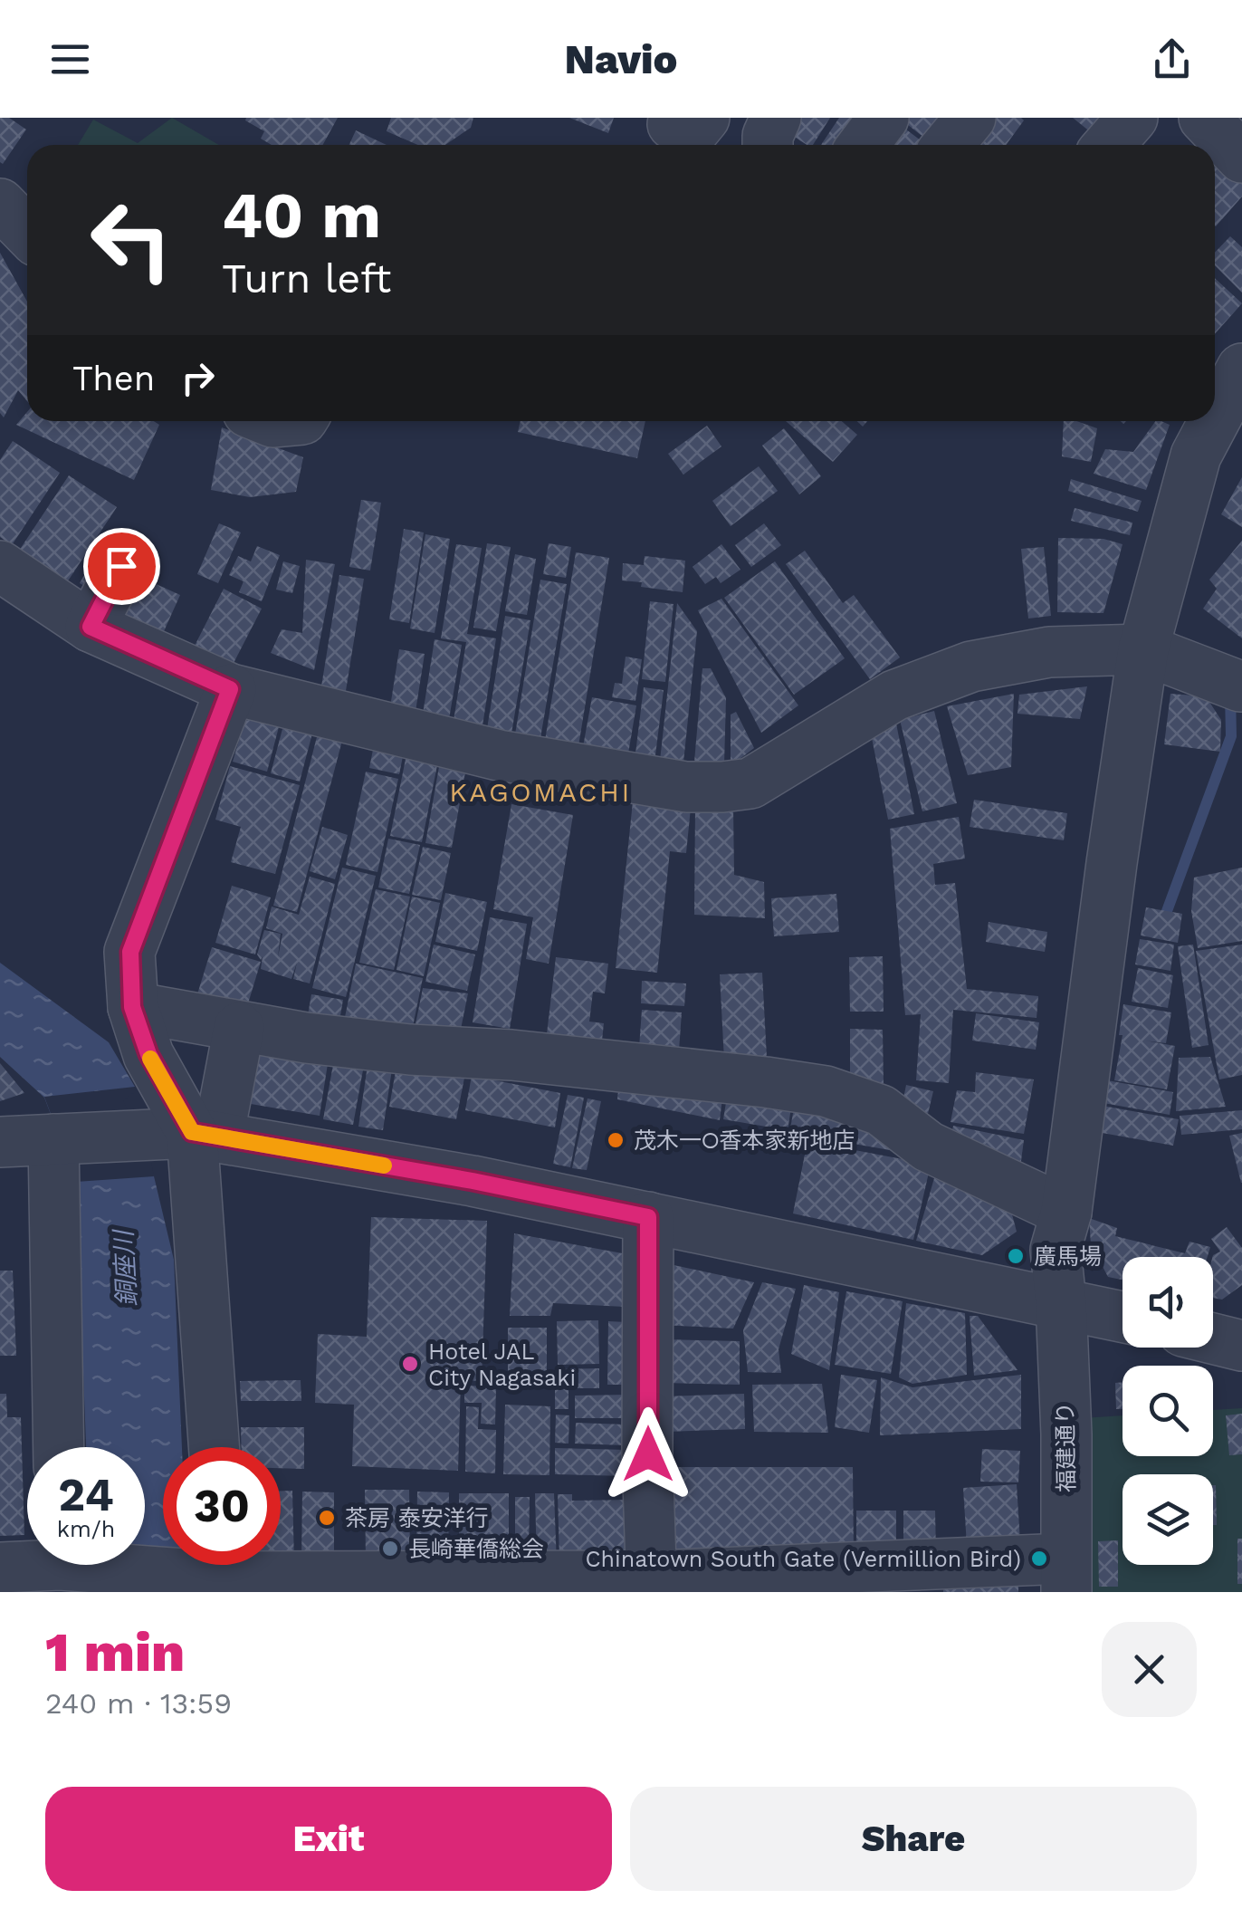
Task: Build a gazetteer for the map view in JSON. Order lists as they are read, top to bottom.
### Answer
{
  "streets": {
    "street": ["福建通り"]
  },
  "districts": ["KAGOMACHI"],
  "water": ["銅座川"],
  "places": [
    "茂木一○香本家新地店",
    "廣馬場",
    "Hotel JAL City Nagasaki",
    "茶房 泰安洋行",
    "長崎華僑総会",
    "Chinatown South Gate (Vermillion Bird)"
  ],
  "page": {
    "header": "Navio",
    "turn": ["40 m", "Turn left"],
    "then": "Then",
    "speed": "24 km/h",
    "limit": "30",
    "heading": ["1 min", "240 m · 13:59"],
    "buttons": ["Exit", "Share"]
  }
}
